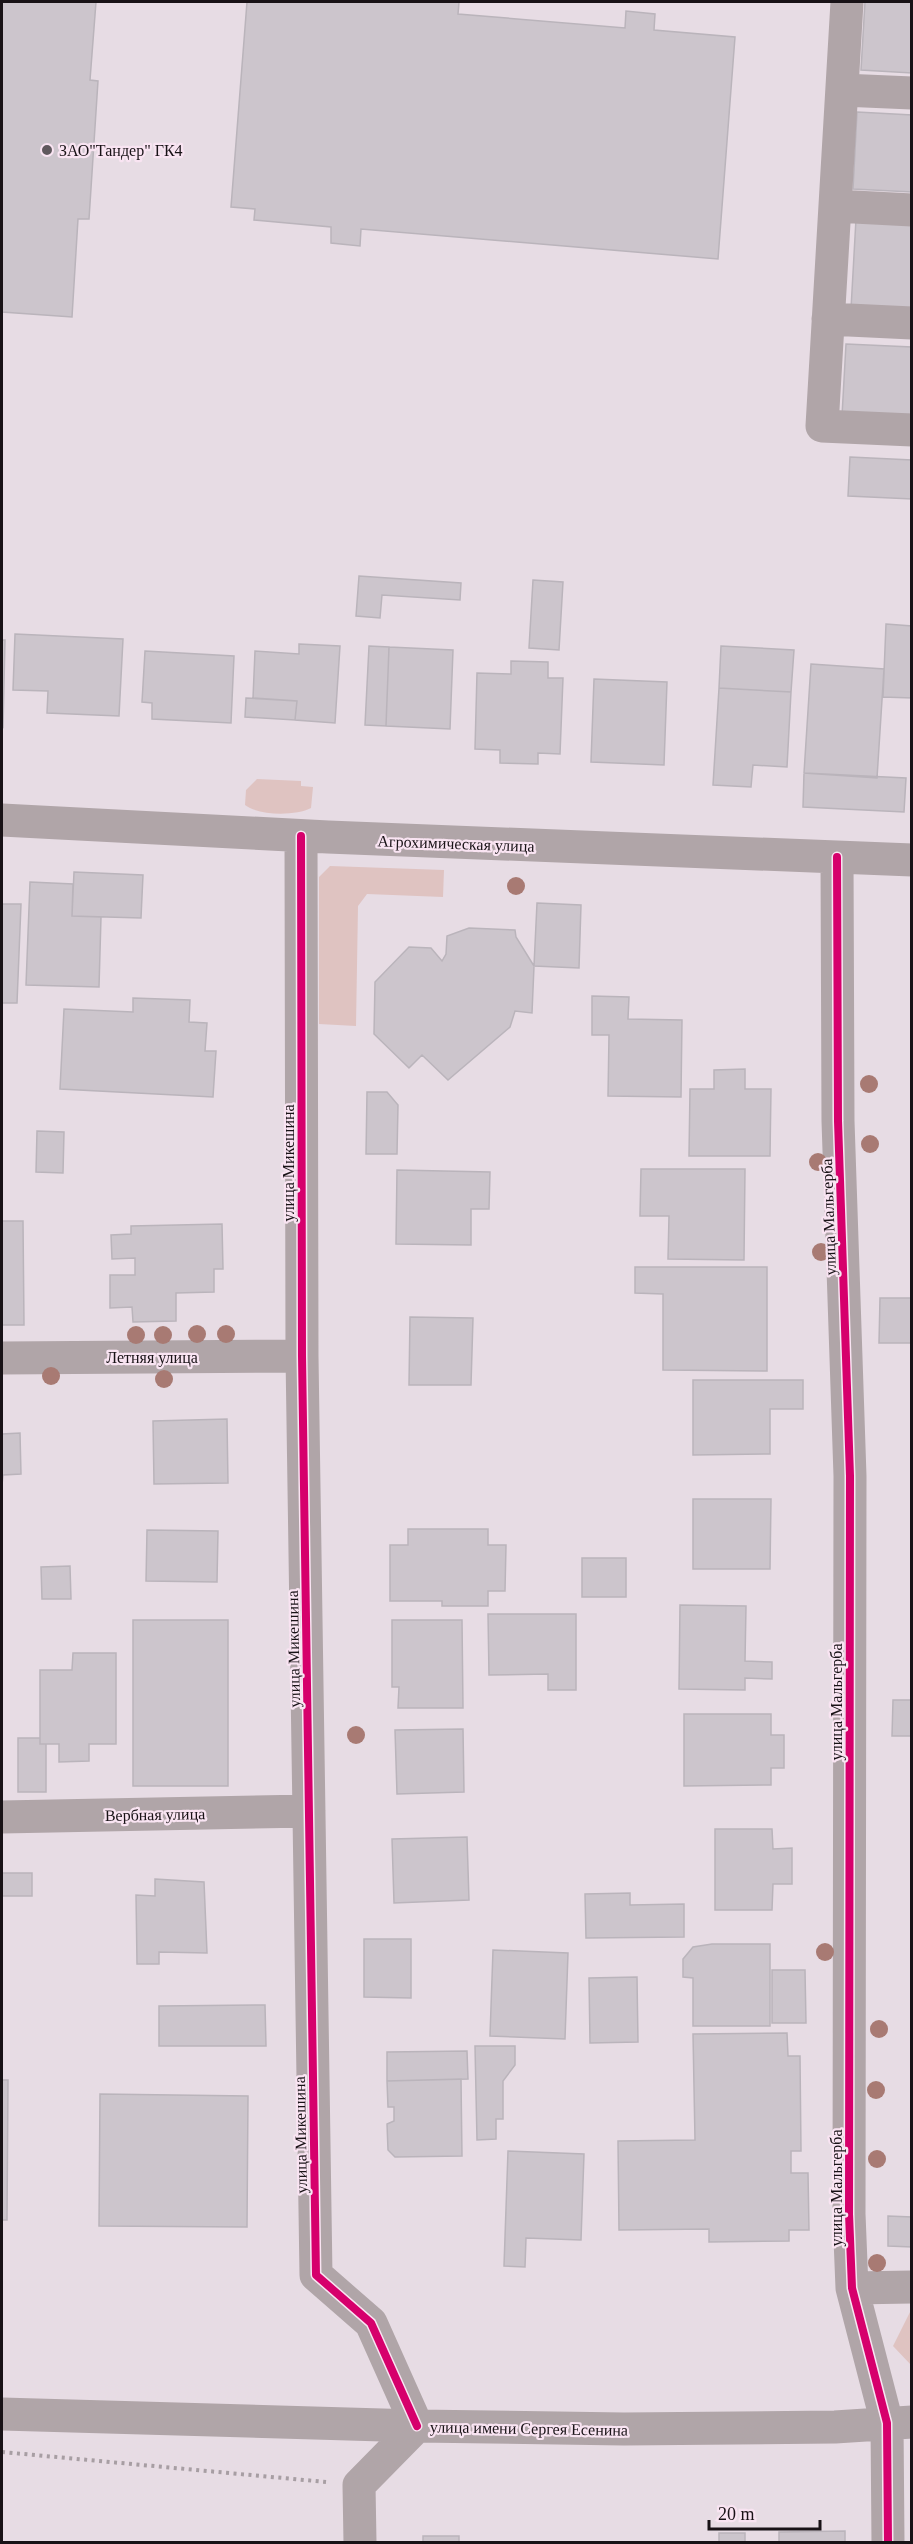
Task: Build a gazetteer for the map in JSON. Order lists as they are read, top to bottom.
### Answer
{
  "streets": {
    "street": [
      "Агрохимическая улица",
      "улица Микешина",
      "улица Мальгерба",
      "Летняя улица",
      "Вербная улица",
      "улица имени Сергея Есенина"
    ]
  },
  "crossings": [
    ["Агрохимическая улица", "улица Микешина"],
    ["Агрохимическая улица", "улица Мальгерба"],
    ["улица Микешина", "Летняя улица"],
    ["улица Микешина", "Вербная улица"],
    ["улица Микешина", "улица имени Сергея Есенина"],
    ["улица Мальгерба", "улица имени Сергея Есенина"]
  ],
  "places": ["ЗАО\"Тандер\" ГК4"],
  "scale_bar": "20 m"
}
